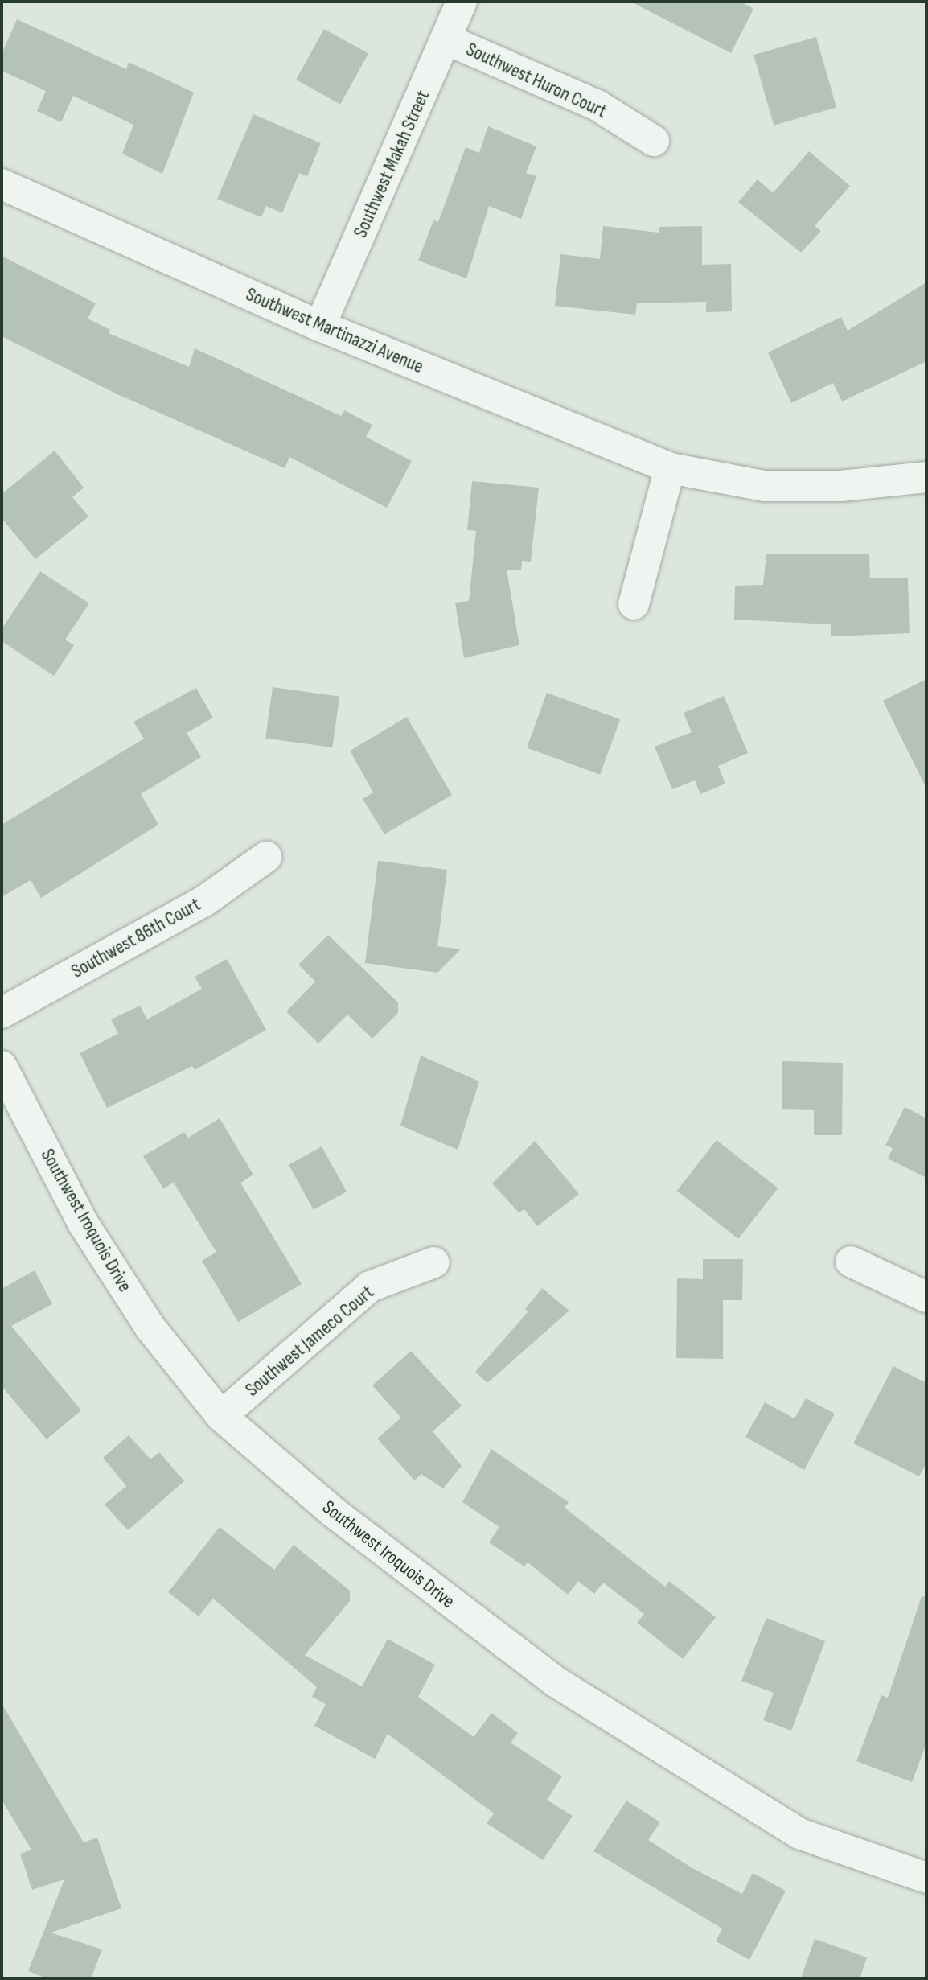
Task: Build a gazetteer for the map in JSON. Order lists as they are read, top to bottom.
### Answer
{
  "streets": {
    "street": [
      "Southwest Huron Court",
      "Southwest Makah Street",
      "Southwest Martinazzi Avenue",
      "Southwest 86th Court",
      "Southwest Iroquois Drive",
      "Southwest Jameco Court"
    ]
  },
  "crossings": [
    ["Southwest Huron Court", "Southwest Makah Street"],
    ["Southwest Makah Street", "Southwest Martinazzi Avenue"],
    ["Southwest Iroquois Drive", "Southwest Jameco Court"]
  ]
}
